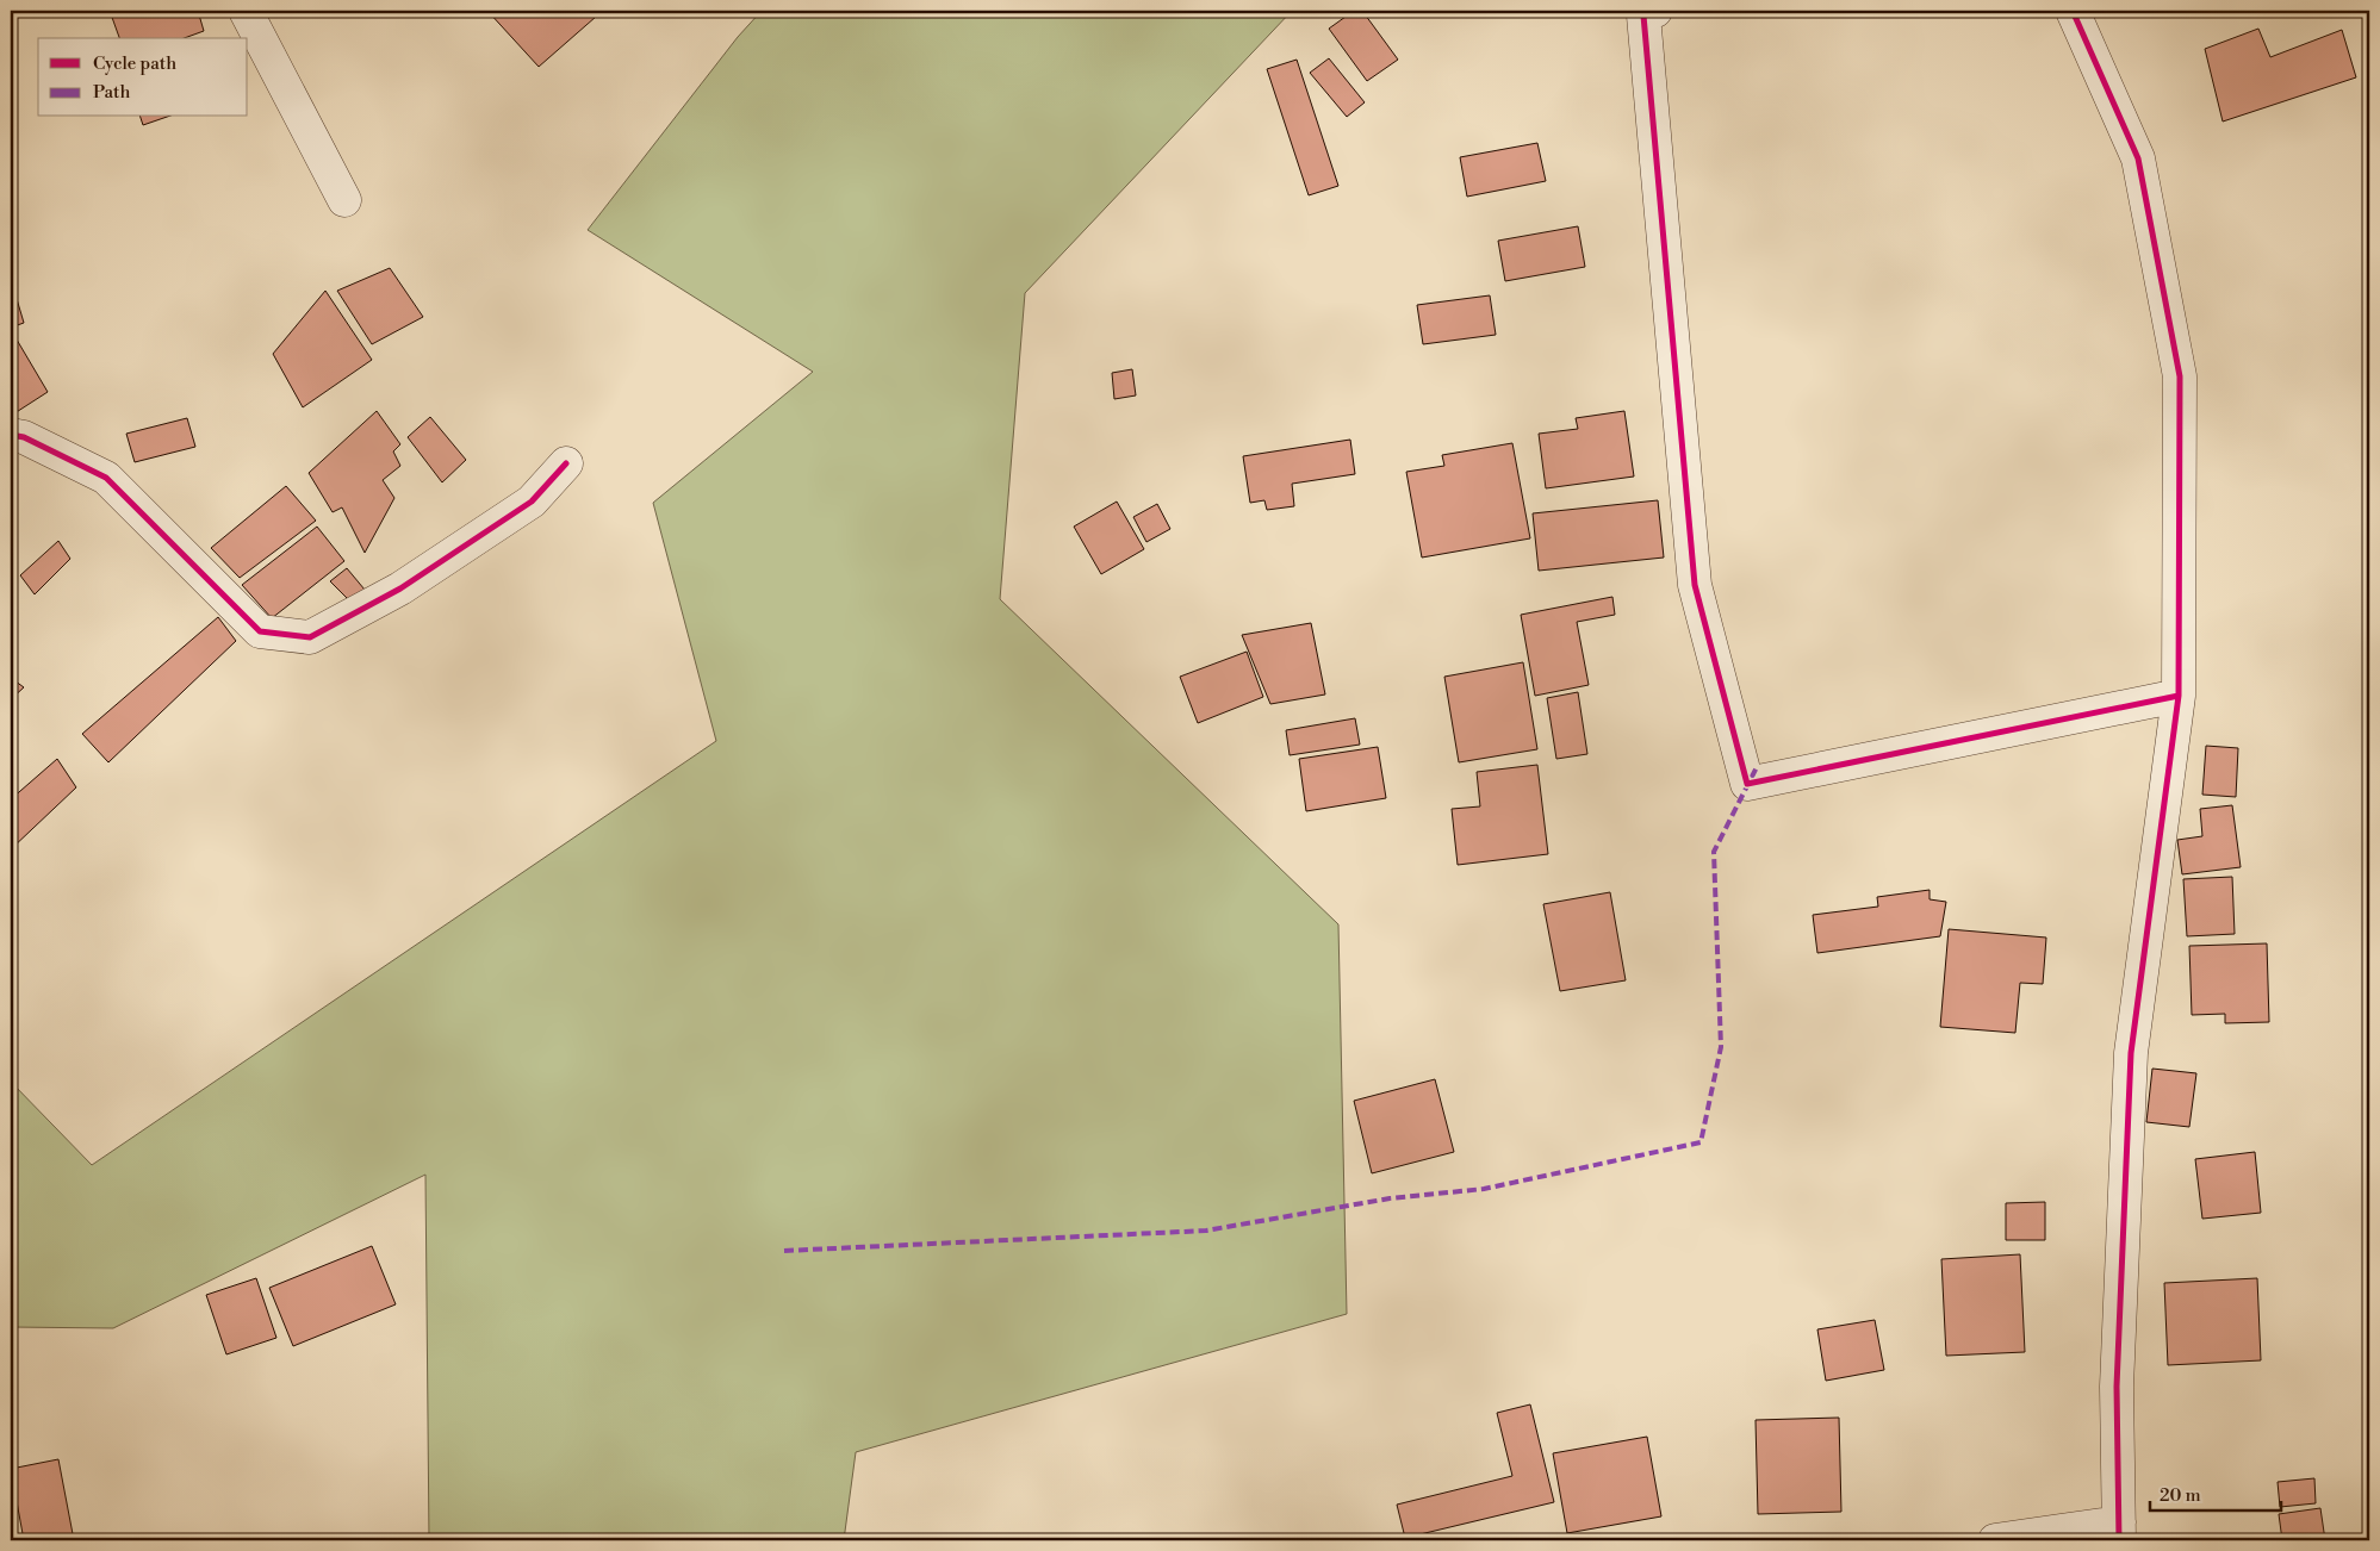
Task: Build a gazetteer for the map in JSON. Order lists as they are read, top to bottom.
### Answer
{
  "legend": ["Cycle path", "Path"],
  "scale_bar": "20 m"
}
